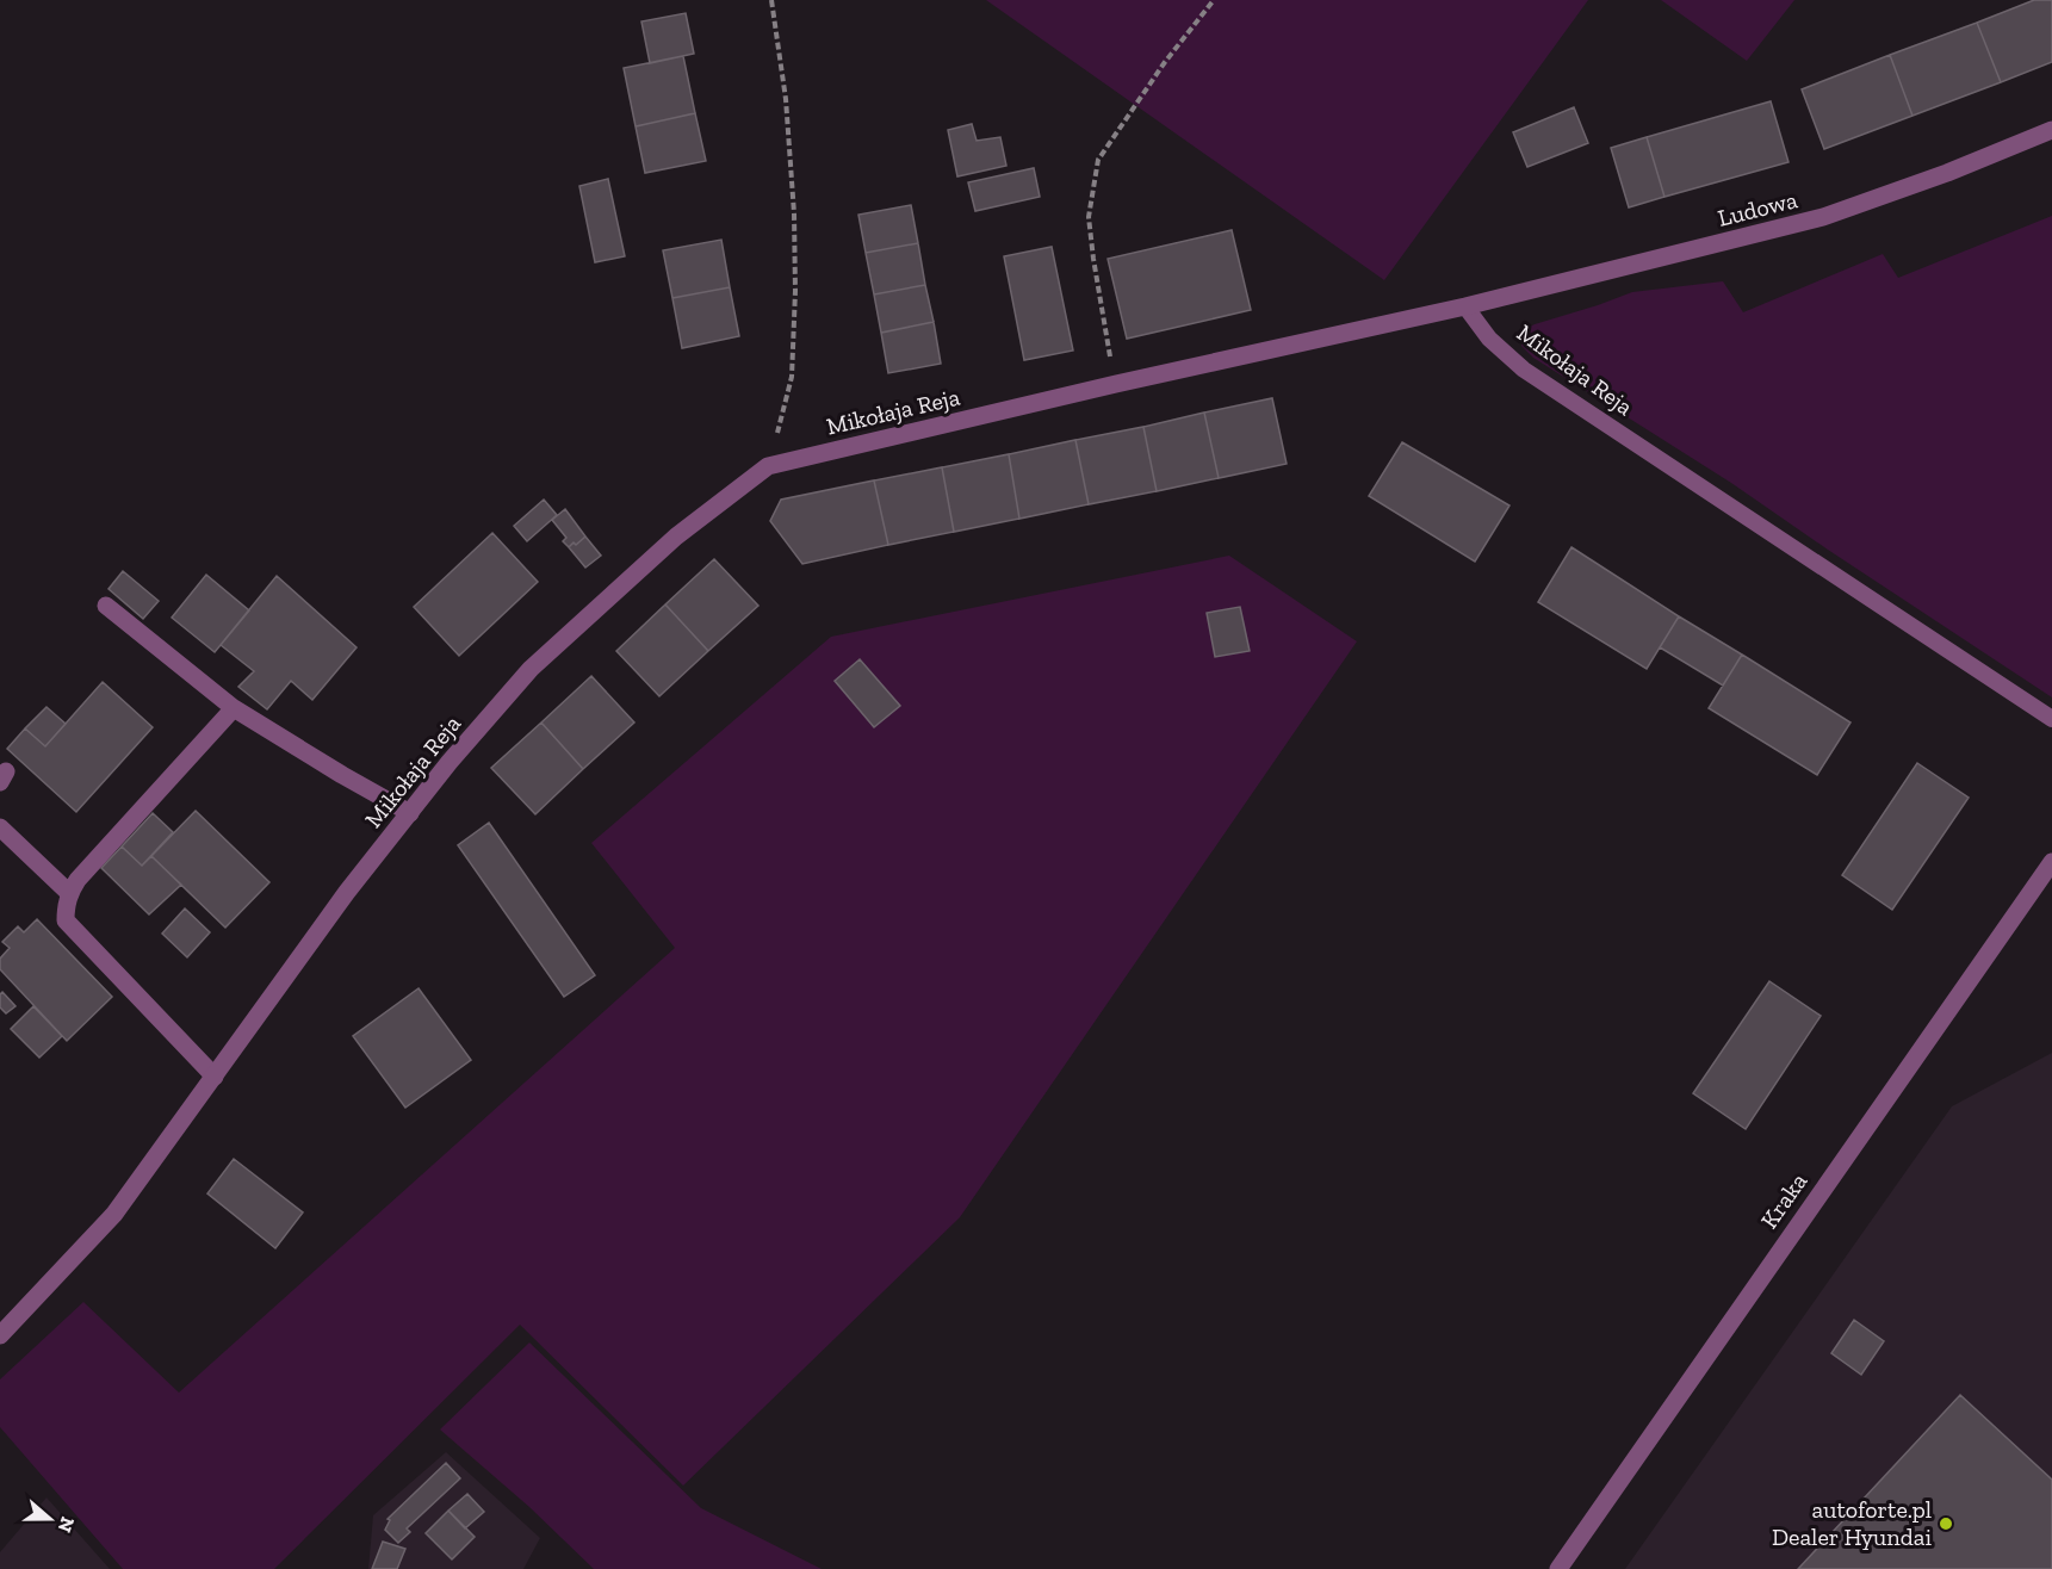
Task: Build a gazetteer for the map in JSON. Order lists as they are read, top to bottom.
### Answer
{
  "streets": {
    "street": ["Ludowa", "Mikołaja Reja", "Kraka"]
  },
  "crossings": [
    ["Ludowa", "Mikołaja Reja"]
  ],
  "places": ["autoforte.pl Dealer Hyundai"],
  "north": "right"
}
